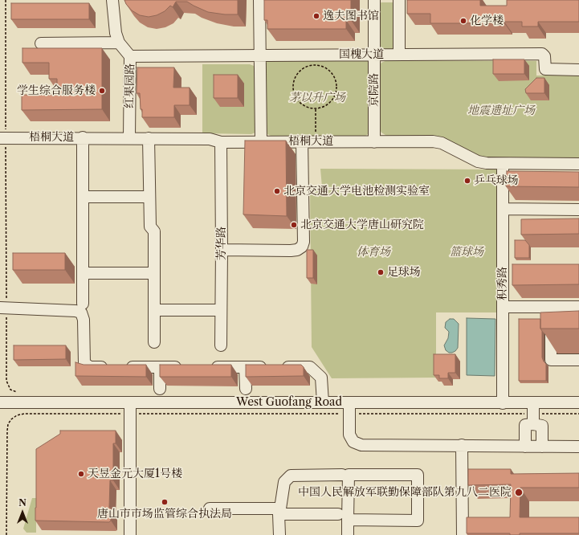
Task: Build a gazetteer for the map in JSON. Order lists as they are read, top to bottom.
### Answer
{
  "streets": {
    "street": [
      "国槐大道",
      "红果园路",
      "京院路",
      "梧桐大道",
      "芳华路",
      "积秀路",
      "West Guofang Road"
    ]
  },
  "crossings": [
    ["国槐大道", "红果园路"],
    ["国槐大道", "京院路"],
    ["红果园路", "梧桐大道"],
    ["京院路", "梧桐大道"],
    ["梧桐大道", "芳华路"],
    ["梧桐大道", "积秀路"],
    ["积秀路", "West Guofang Road"]
  ],
  "parks": [
    "茅以升广场",
    "地震遗址广场",
    "体育场",
    "篮球场"
  ],
  "places": [
    "逸夫图书馆",
    "化学楼",
    "学生综合服务楼",
    "乒乓球场",
    "北京交通大学电池检测实验室",
    "北京交通大学唐山研究院",
    "足球场",
    "天昱金元大厦1号楼",
    "中国人民解放军联勤保障部队第九八二医院",
    "唐山市市场监管综合执法局"
  ],
  "north": "top"
}
